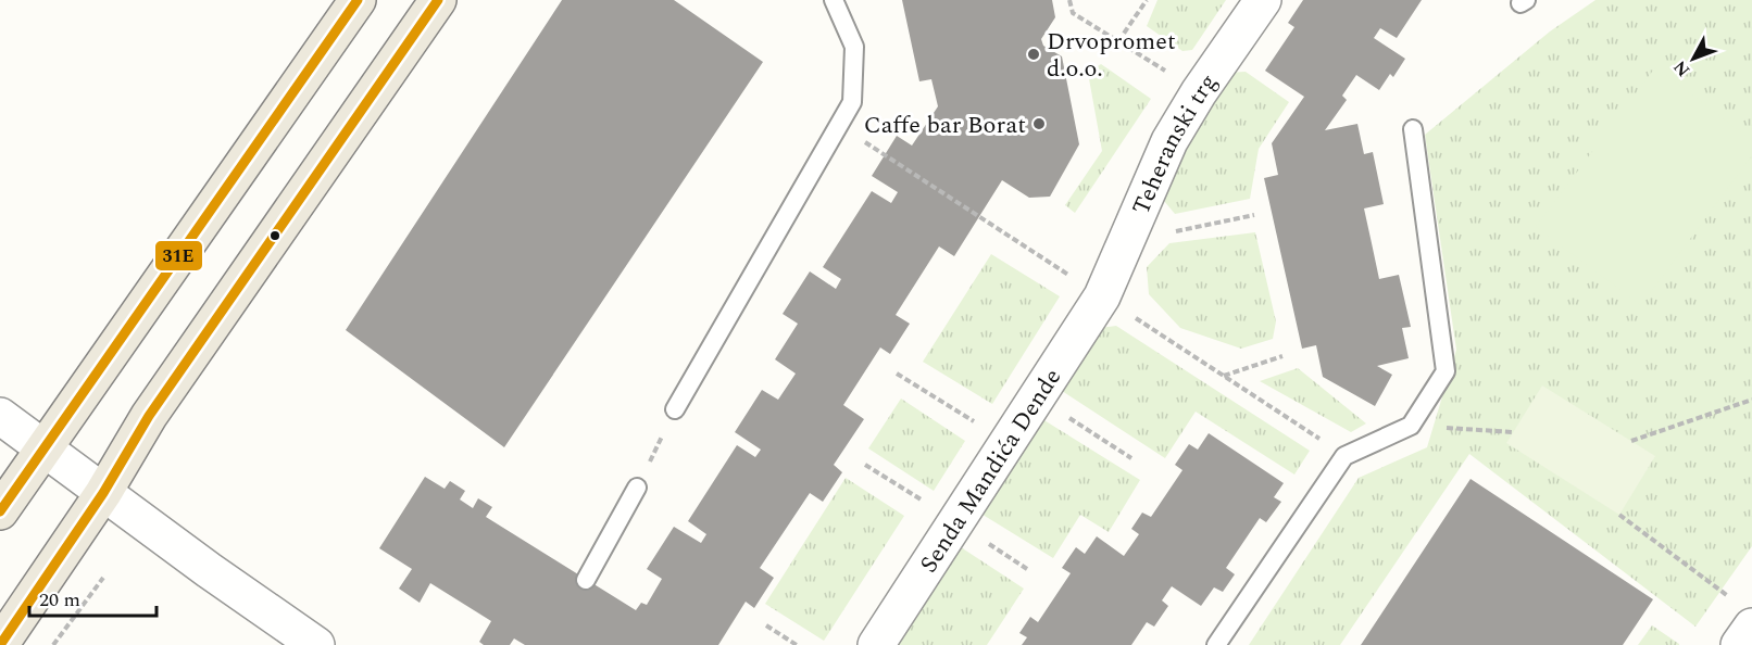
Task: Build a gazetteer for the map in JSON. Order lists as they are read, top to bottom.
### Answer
{
  "streets": {
    "street": ["Teheranski trg", "Senda Mandića Dende"]
  },
  "crossings": [
    ["Teheranski trg", "Senda Mandića Dende"]
  ],
  "places": ["Drvopromet d.o.o.", "Caffe bar Borat"],
  "lines": ["transit line 31E"],
  "scale_bar": "20 m",
  "north": "bottom left"
}
